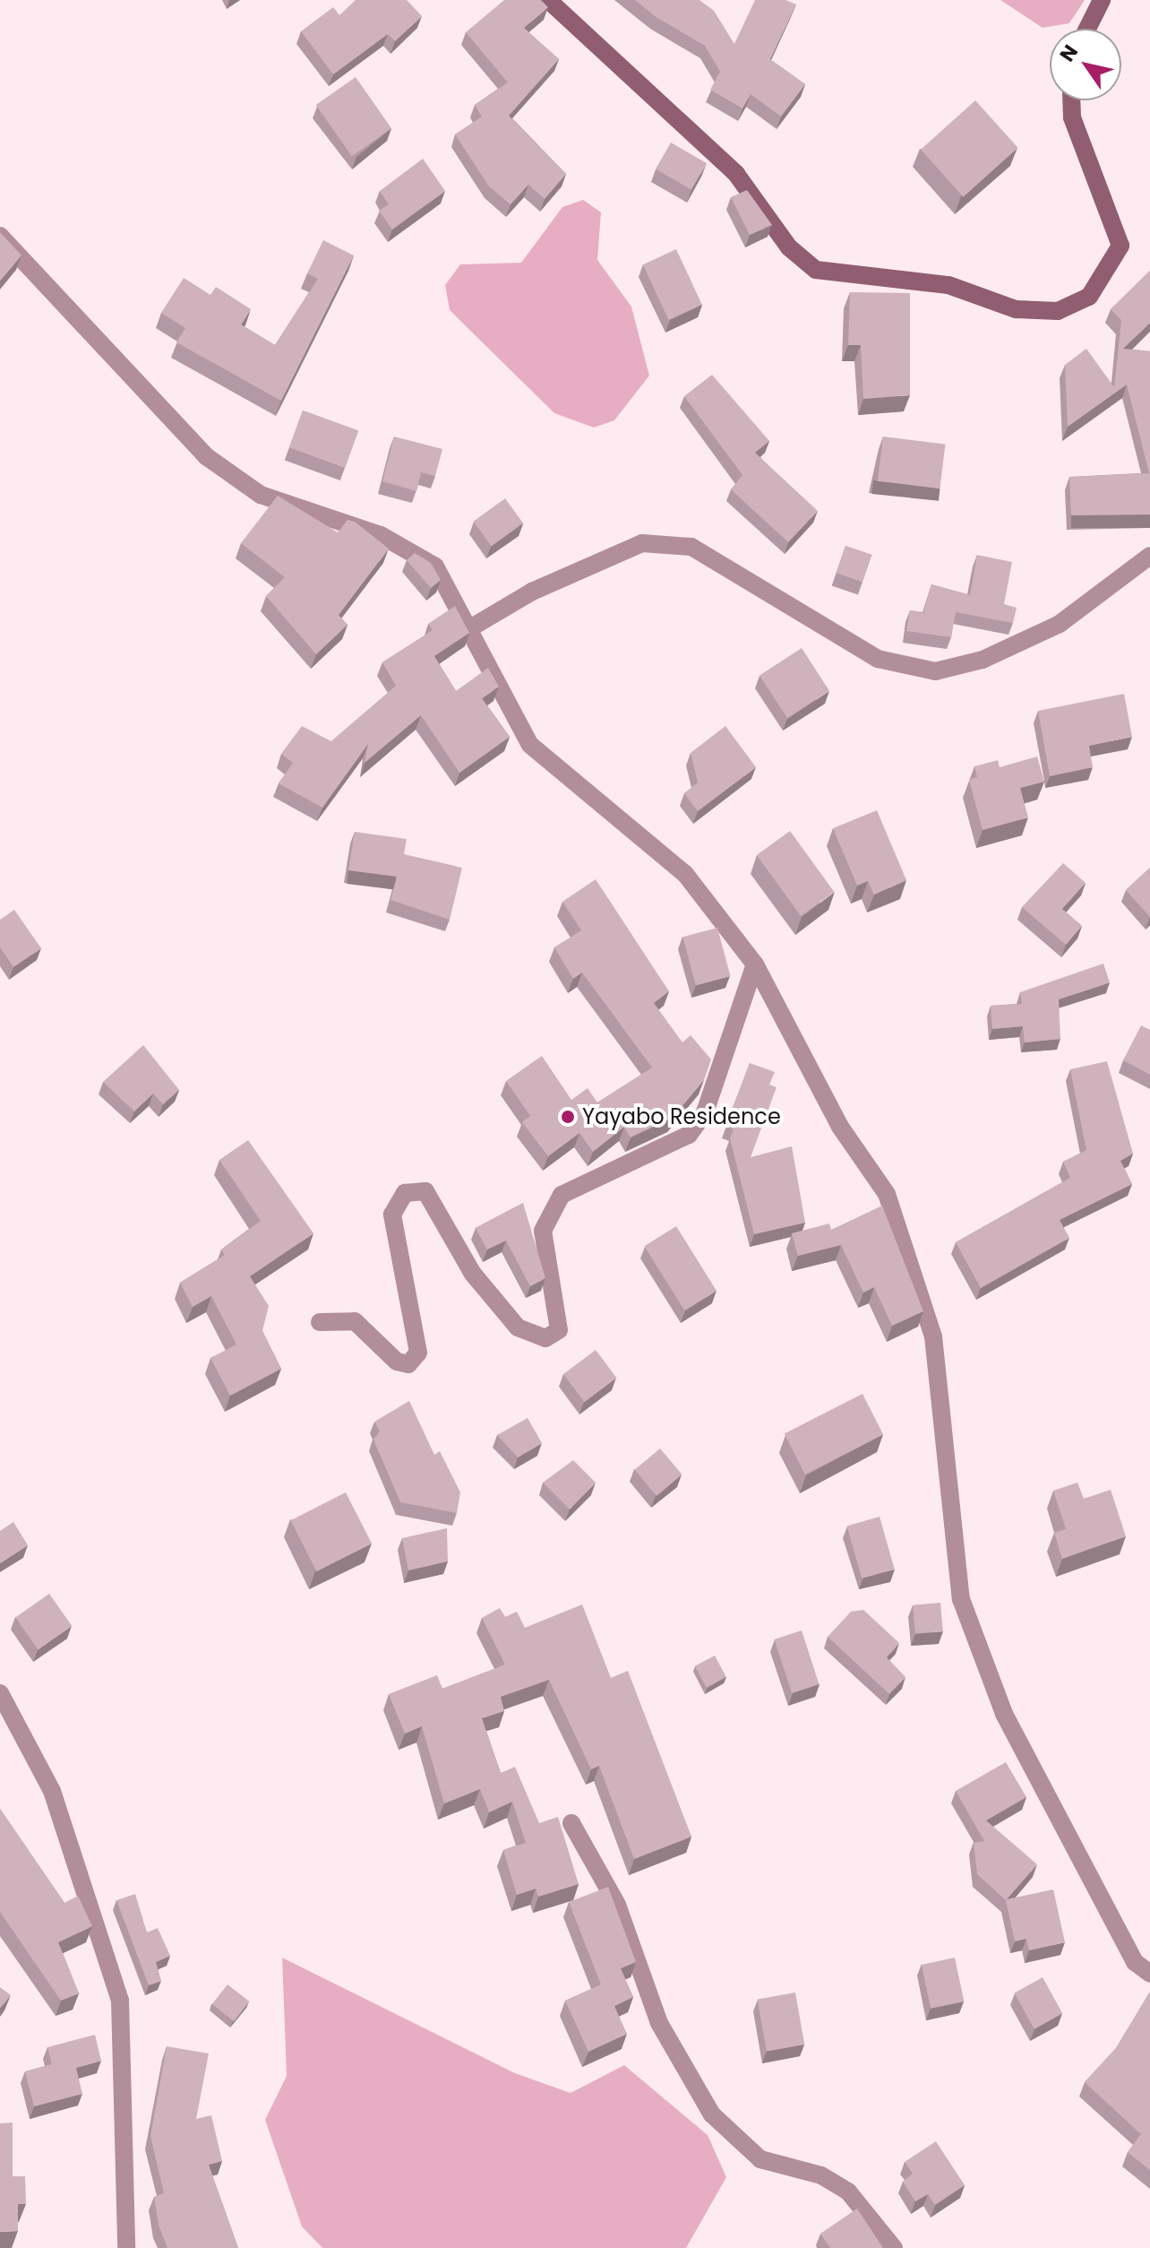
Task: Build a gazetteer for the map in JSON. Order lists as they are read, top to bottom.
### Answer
{
  "places": ["Yayabo Residence"],
  "north": "top left"
}
